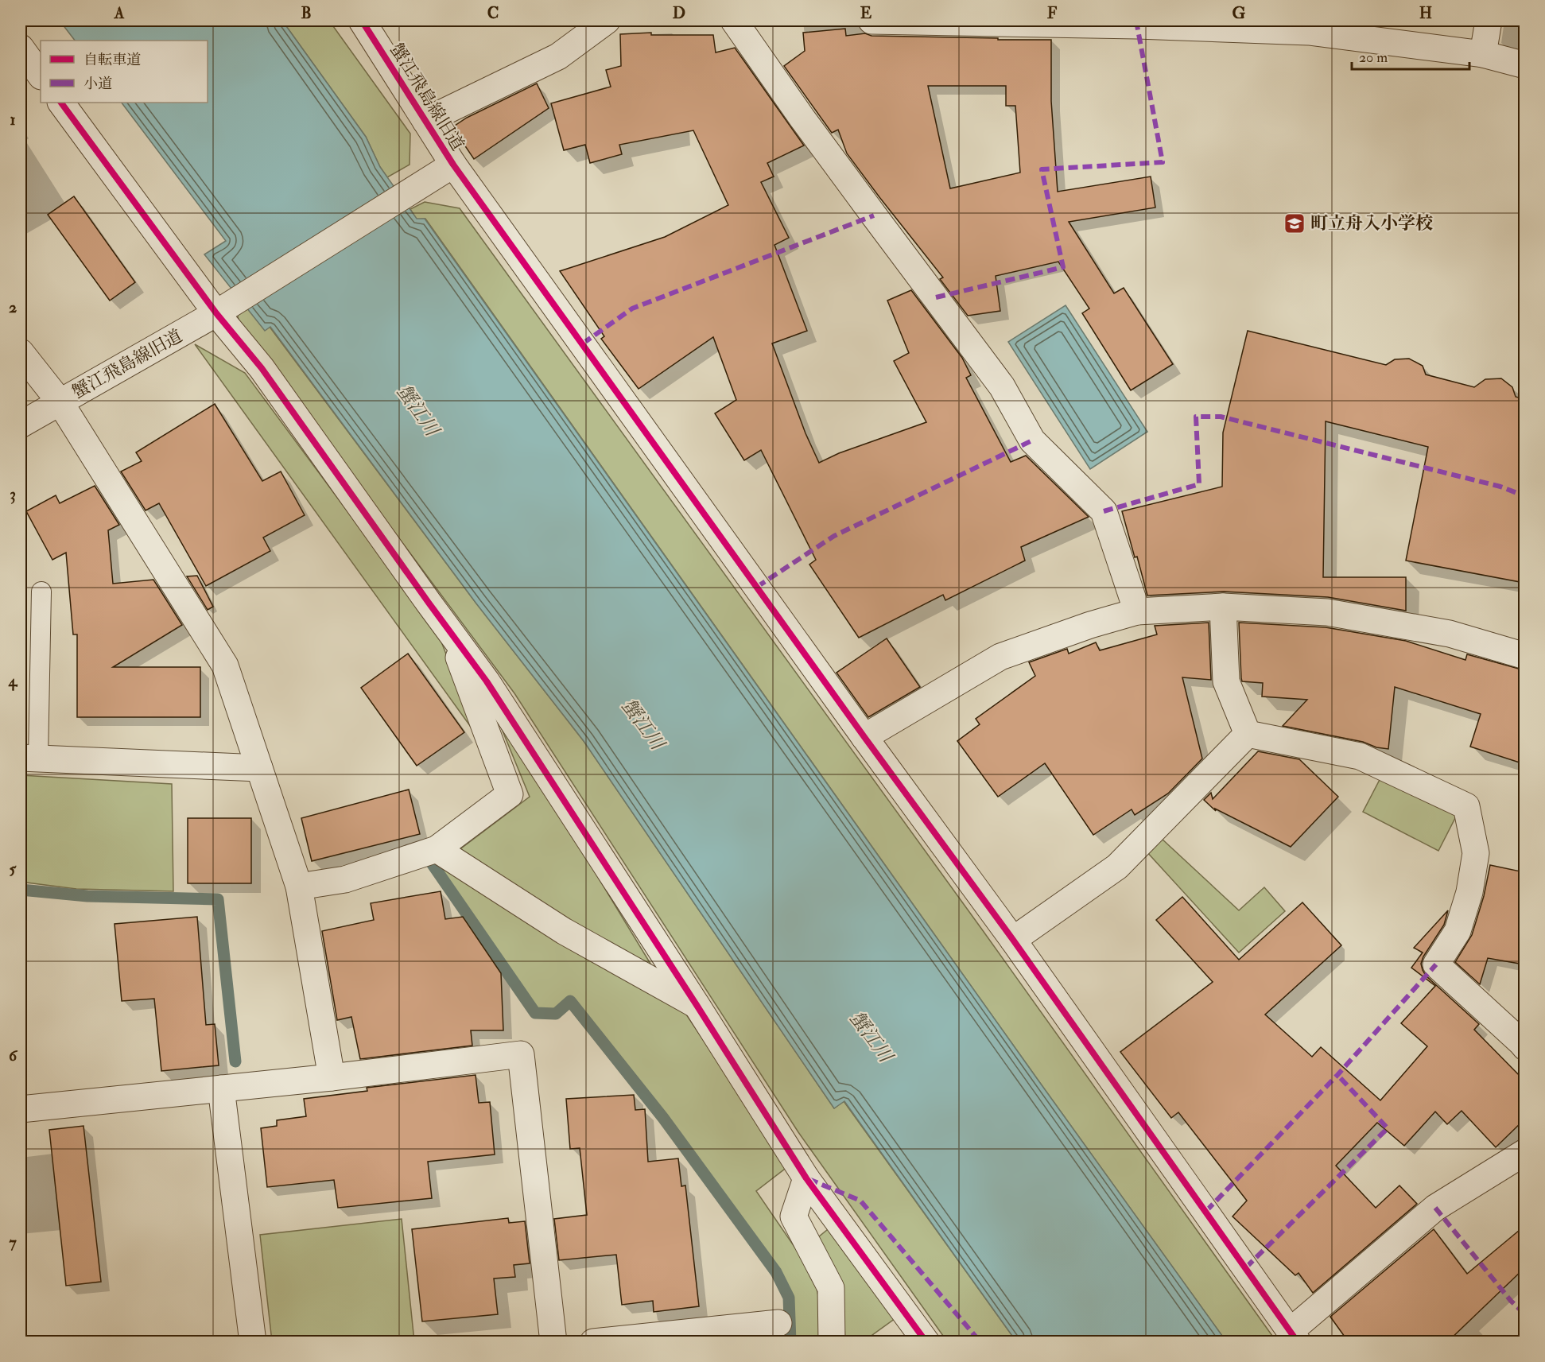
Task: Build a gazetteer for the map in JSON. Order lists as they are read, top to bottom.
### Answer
{
  "streets": {
    "street": ["蟹江飛島線旧道"]
  },
  "water": ["蟹江川"],
  "places": {
    "school or university": ["町立舟入小学校"]
  },
  "legend": ["自転車道", "小道"],
  "scale_bar": "20 m",
  "grid": {
    "columns": [
      "A",
      "B",
      "C",
      "D",
      "E",
      "F",
      "G",
      "H"
    ],
    "rows": [
      "1",
      "2",
      "3",
      "4",
      "5",
      "6",
      "7"
    ]
  }
}
